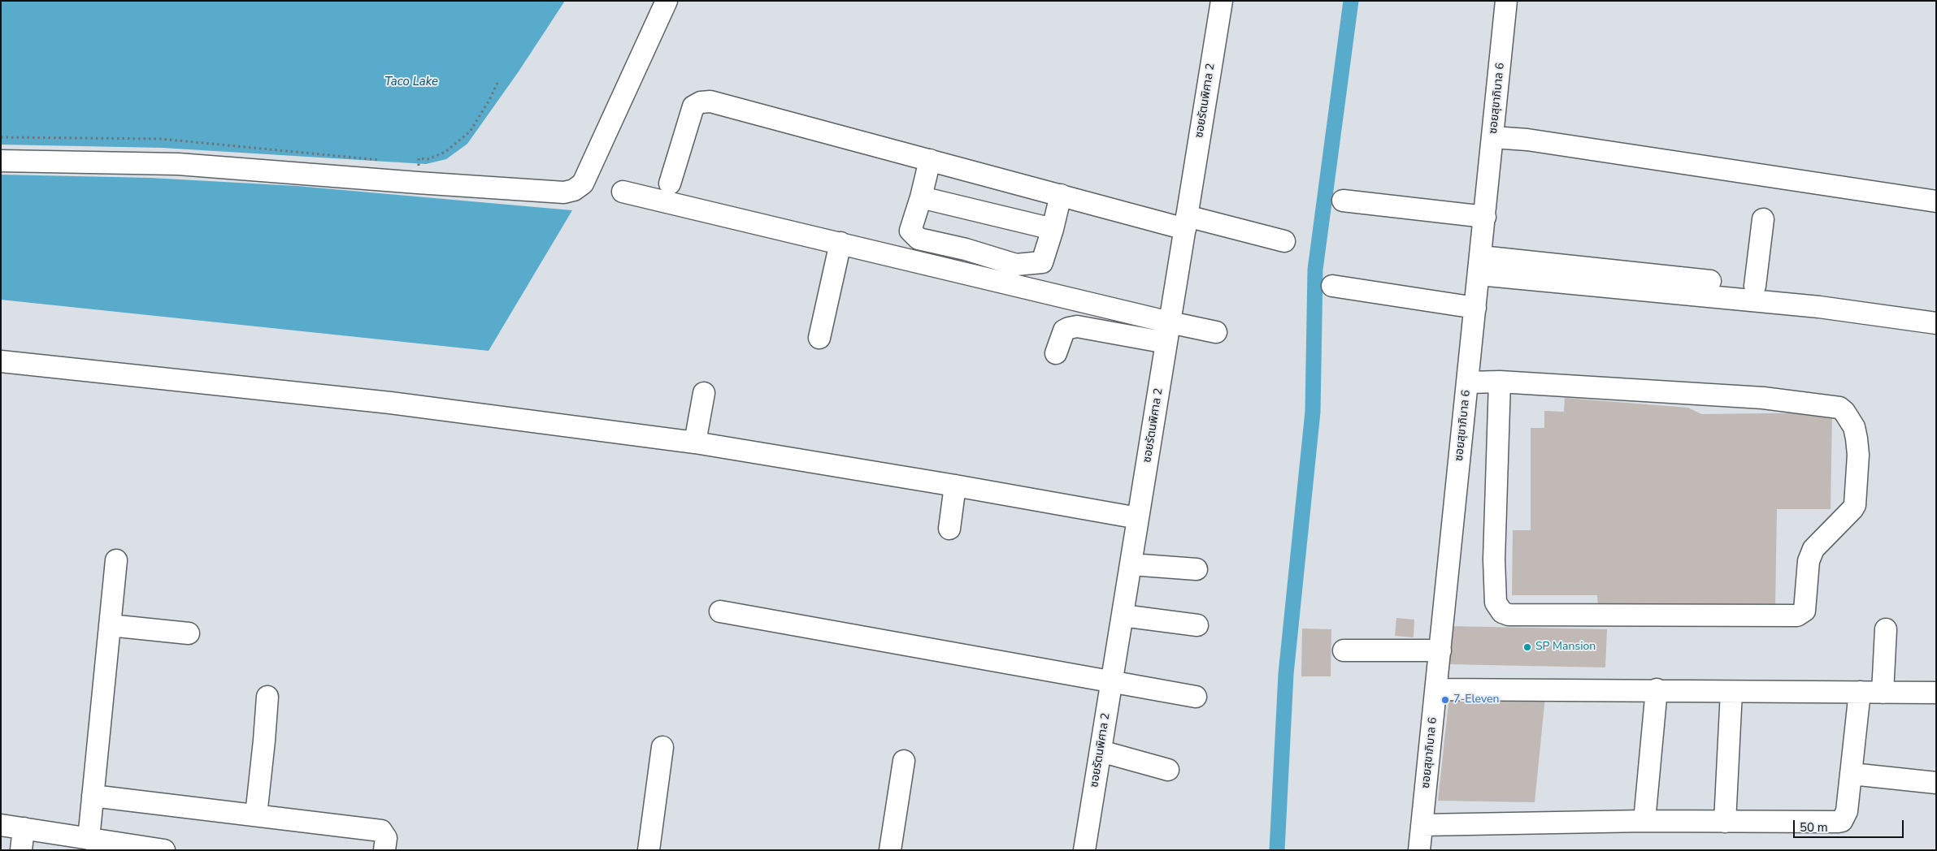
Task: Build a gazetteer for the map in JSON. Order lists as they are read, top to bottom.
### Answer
{
  "streets": {
    "street": ["ซอยสุขาภิบาล 6", "ซอยรัตนพิศาล 2"]
  },
  "water": ["Taco Lake"],
  "places": ["SP Mansion", "7-Eleven"],
  "scale_bar": "50 m"
}
